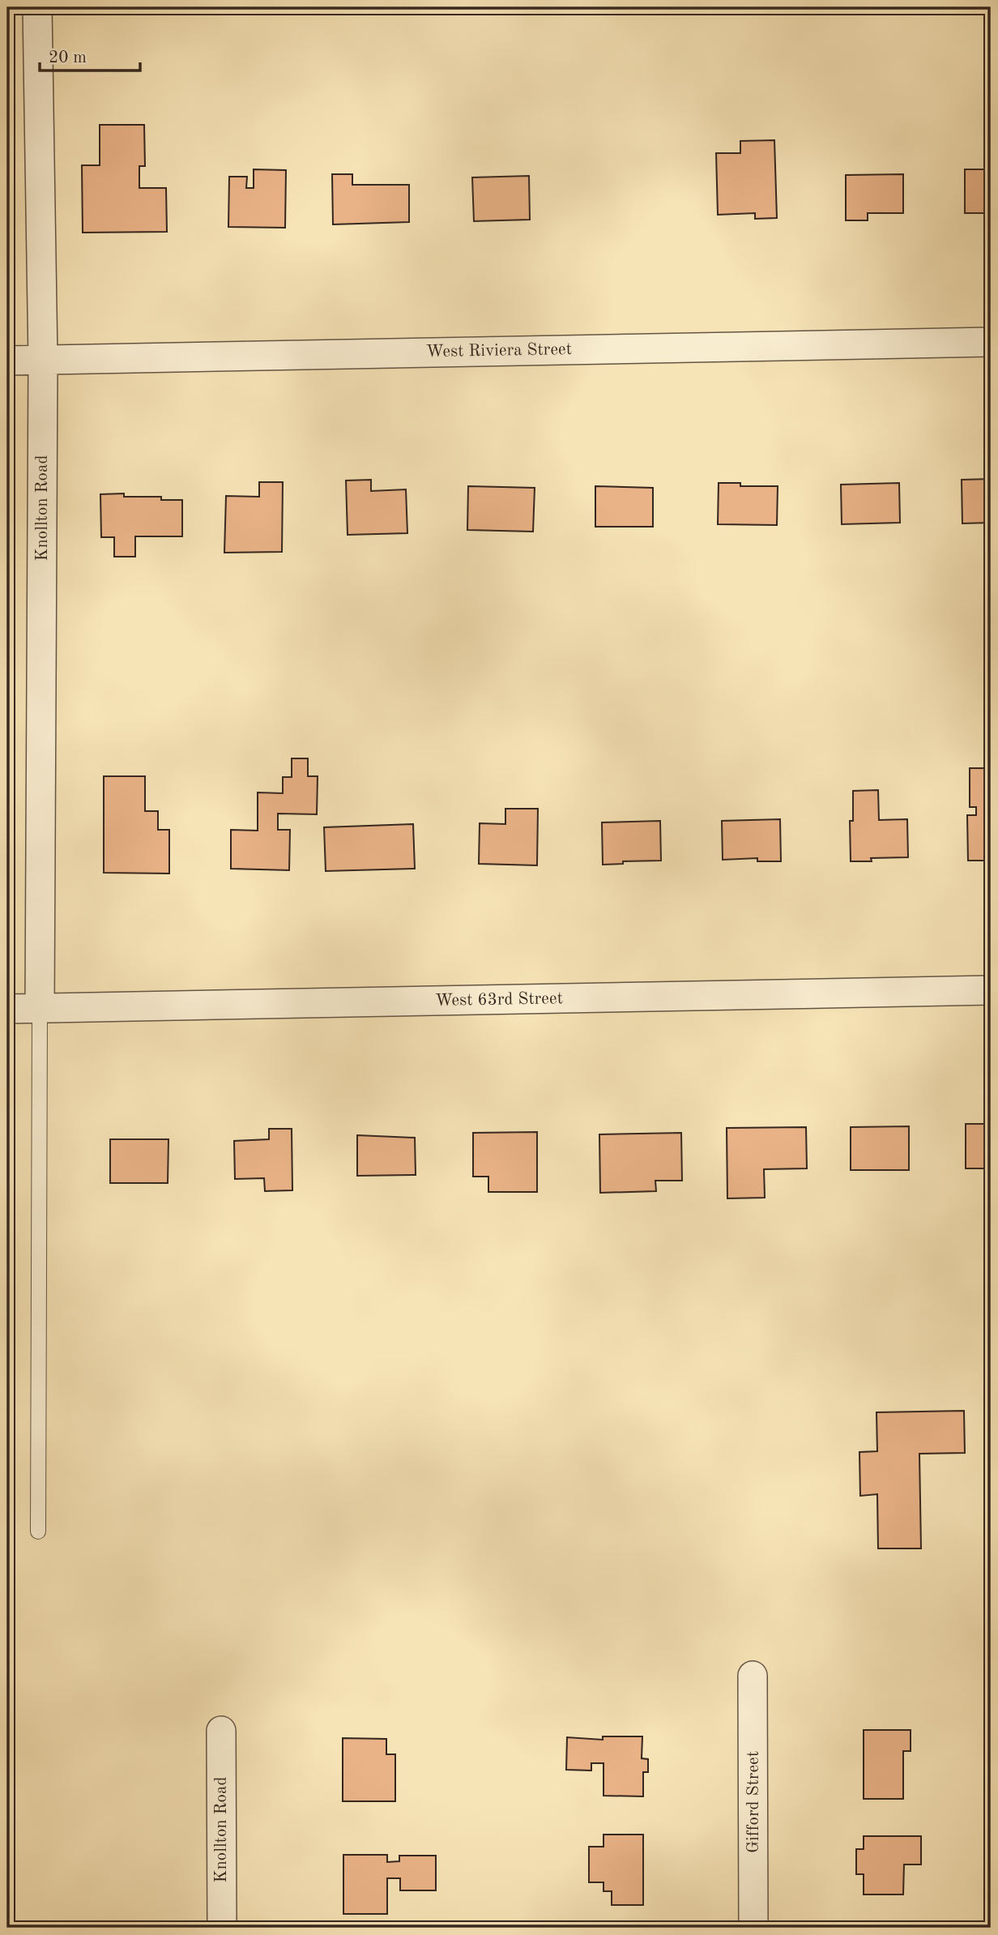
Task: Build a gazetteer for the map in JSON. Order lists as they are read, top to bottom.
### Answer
{
  "streets": {
    "street": [
      "West Riviera Street",
      "Knollton Road",
      "West 63rd Street",
      "Gifford Street"
    ]
  },
  "crossings": [
    ["West Riviera Street", "Knollton Road"],
    ["Knollton Road", "West 63rd Street"]
  ],
  "scale_bar": "20 m"
}
